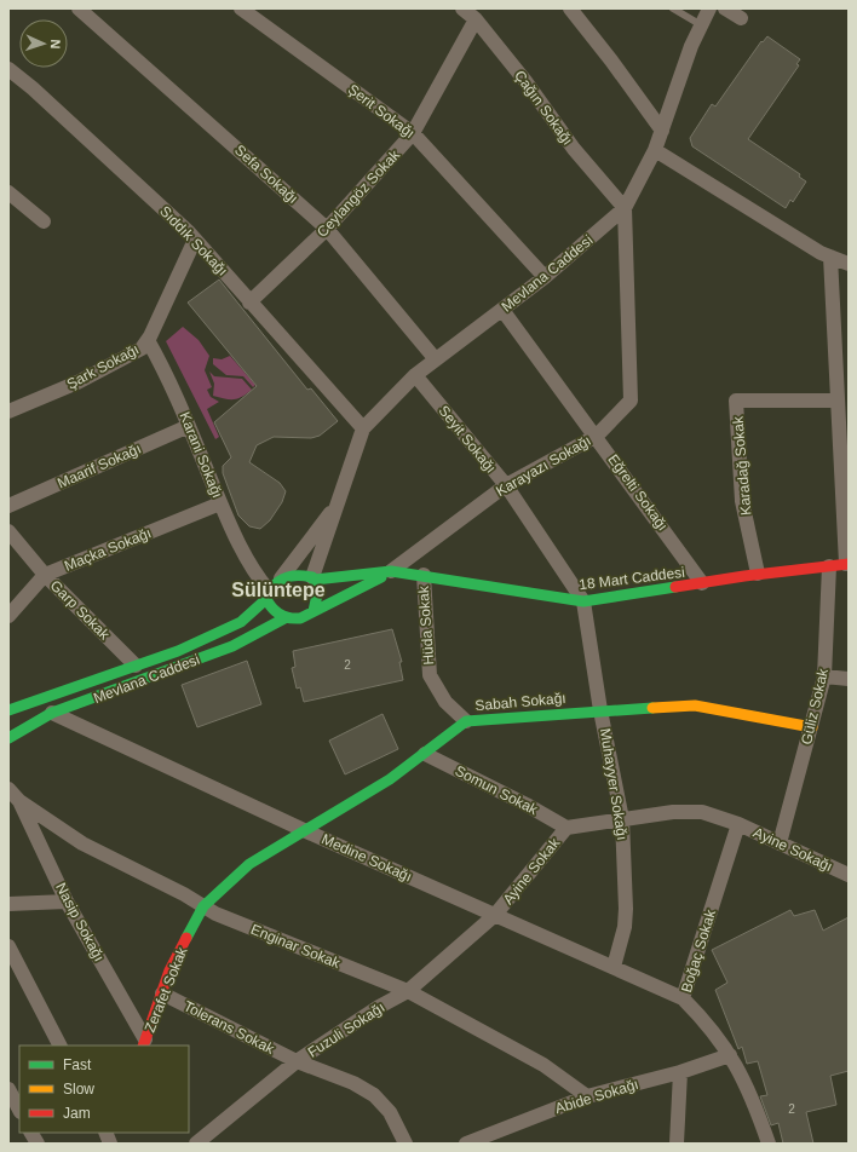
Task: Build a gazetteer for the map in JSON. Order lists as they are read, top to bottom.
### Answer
{
  "streets": {
    "street": [
      "Çağın Sokağı",
      "Şerit Sokağı",
      "Sefa Sokağı",
      "Ceylangöz Sokak",
      "Sıddık Sokağı",
      "Mevlana Caddesi",
      "Şark Sokağı",
      "Seyit Sokağı",
      "Karani Sokağı",
      "Maarif Sokağı",
      "Karayazı Sokağı",
      "Karadağ Sokak",
      "Eğrelti Sokağı",
      "Maçka Sokağı",
      "18 Mart Caddesi",
      "Garp Sokak",
      "Hüda Sokak",
      "Sabah Sokağı",
      "Güliz Sokak",
      "Muhayyer Sokağı",
      "Somun Sokak",
      "Ayine Sokağı",
      "Medine Sokağı",
      "Ayine Sokak",
      "Nasip Sokağı",
      "Enginar Sokak",
      "Boğaç Sokak",
      "Zerafet Sokak",
      "Tolerans Sokak",
      "Fuzuli Sokağı",
      "Abide Sokağı"
    ]
  },
  "crossings": [
    ["Çağın Sokağı", "Ceylangöz Sokak"],
    ["Çağın Sokağı", "Mevlana Caddesi"],
    ["Çağın Sokağı", "Karayazı Sokağı"],
    ["Şerit Sokağı", "Ceylangöz Sokak"],
    ["Şerit Sokağı", "Mevlana Caddesi"],
    ["Sefa Sokağı", "Ceylangöz Sokak"],
    ["Sefa Sokağı", "Mevlana Caddesi"],
    ["Ceylangöz Sokak", "Sıddık Sokağı"],
    ["Sıddık Sokağı", "Mevlana Caddesi"],
    ["Sıddık Sokağı", "Şark Sokağı"],
    ["Mevlana Caddesi", "Seyit Sokağı"],
    ["Mevlana Caddesi", "Karani Sokağı"],
    ["Mevlana Caddesi", "Karayazı Sokağı"],
    ["Mevlana Caddesi", "Eğrelti Sokağı"],
    ["Mevlana Caddesi", "18 Mart Caddesi"],
    ["Mevlana Caddesi", "Garp Sokak"],
    ["Mevlana Caddesi", "Medine Sokağı"],
    ["Şark Sokağı", "Karani Sokağı"],
    ["Seyit Sokağı", "Karayazı Sokağı"],
    ["Seyit Sokağı", "18 Mart Caddesi"],
    ["Seyit Sokağı", "Muhayyer Sokağı"],
    ["Karani Sokağı", "Maarif Sokağı"],
    ["Karani Sokağı", "Maçka Sokağı"],
    ["Karani Sokağı", "18 Mart Caddesi"],
    ["Karayazı Sokağı", "Eğrelti Sokağı"],
    ["Karayazı Sokağı", "18 Mart Caddesi"],
    ["Karadağ Sokak", "18 Mart Caddesi"],
    ["Eğrelti Sokağı", "18 Mart Caddesi"],
    ["Maçka Sokağı", "Garp Sokak"],
    ["18 Mart Caddesi", "Hüda Sokak"],
    ["18 Mart Caddesi", "Güliz Sokak"],
    ["18 Mart Caddesi", "Muhayyer Sokağı"],
    ["Hüda Sokak", "Sabah Sokağı"],
    ["Sabah Sokağı", "Güliz Sokak"],
    ["Sabah Sokağı", "Muhayyer Sokağı"],
    ["Sabah Sokağı", "Somun Sokak"],
    ["Sabah Sokağı", "Medine Sokağı"],
    ["Sabah Sokağı", "Enginar Sokak"],
    ["Sabah Sokağı", "Zerafet Sokak"],
    ["Güliz Sokak", "Ayine Sokağı"],
    ["Muhayyer Sokağı", "Medine Sokağı"],
    ["Muhayyer Sokağı", "Ayine Sokak"],
    ["Somun Sokak", "Ayine Sokak"],
    ["Ayine Sokağı", "Ayine Sokak"],
    ["Ayine Sokağı", "Boğaç Sokak"],
    ["Medine Sokağı", "Ayine Sokak"],
    ["Medine Sokağı", "Boğaç Sokak"],
    ["Medine Sokağı", "Fuzuli Sokağı"],
    ["Ayine Sokak", "Boğaç Sokak"],
    ["Ayine Sokak", "Fuzuli Sokağı"],
    ["Nasip Sokağı", "Enginar Sokak"],
    ["Nasip Sokağı", "Zerafet Sokak"],
    ["Enginar Sokak", "Zerafet Sokak"],
    ["Enginar Sokak", "Fuzuli Sokağı"],
    ["Enginar Sokak", "Abide Sokağı"],
    ["Boğaç Sokak", "Abide Sokağı"],
    ["Zerafet Sokak", "Tolerans Sokak"],
    ["Tolerans Sokak", "Fuzuli Sokağı"]
  ],
  "districts": ["Sülüntepe"],
  "house_numbers": ["2", "2"],
  "legend": ["Fast", "Slow", "Jam"],
  "north": "right"
}
